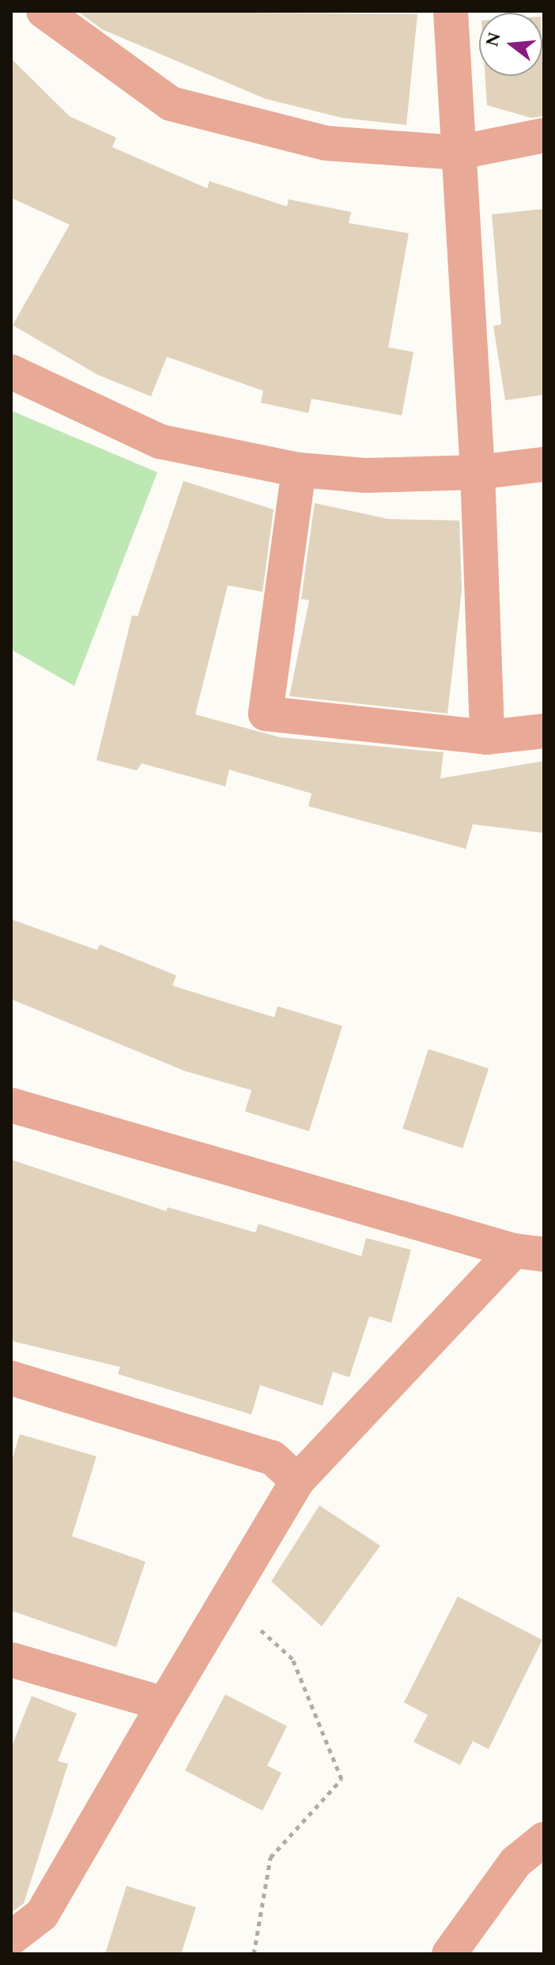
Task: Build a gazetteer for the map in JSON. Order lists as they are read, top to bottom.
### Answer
{
  "north": "left"
}
